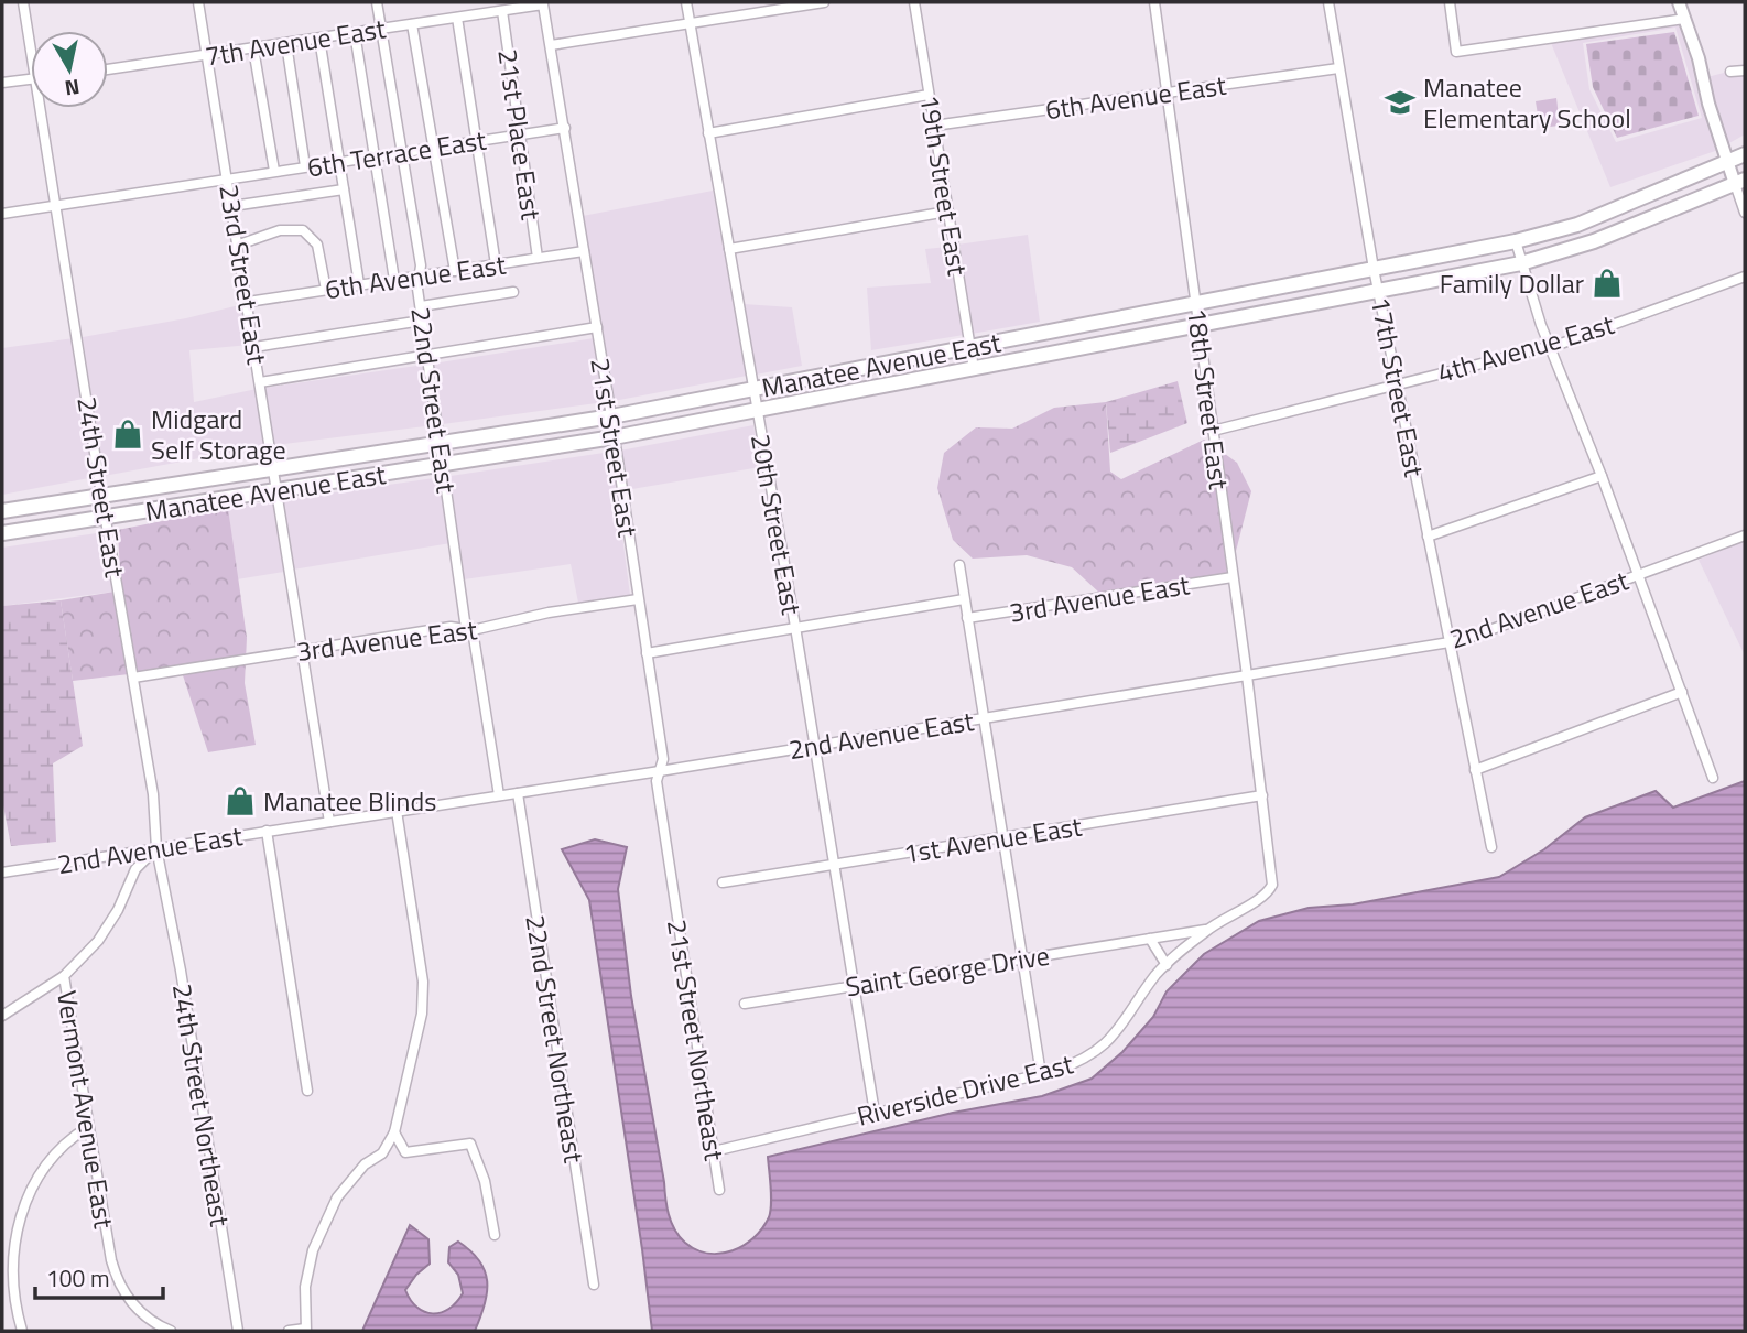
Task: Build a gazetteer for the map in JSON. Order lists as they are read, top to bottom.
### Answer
{
  "streets": {
    "main road": ["Manatee Avenue East"],
    "street": [
      "7th Avenue East",
      "6th Avenue East",
      "21st Place East",
      "6th Terrace East",
      "19th Street East",
      "23rd Street East",
      "4th Avenue East",
      "17th Street East",
      "18th Street East",
      "22nd Street East",
      "21st Street East",
      "24th Street East",
      "20th Street East",
      "3rd Avenue East",
      "2nd Avenue East",
      "1st Avenue East",
      "Saint George Drive",
      "22nd Street Northeast",
      "21st Street Northeast",
      "Riverside Drive East",
      "24th Street Northeast",
      "Vermont Avenue East"
    ]
  },
  "crossings": [
    ["7th Avenue East", "21st Place East"],
    ["7th Avenue East", "23rd Street East"],
    ["7th Avenue East", "22nd Street East"],
    ["7th Avenue East", "21st Street East"],
    ["6th Avenue East", "21st Place East"],
    ["6th Avenue East", "19th Street East"],
    ["6th Avenue East", "23rd Street East"],
    ["6th Avenue East", "17th Street East"],
    ["6th Avenue East", "18th Street East"],
    ["6th Avenue East", "22nd Street East"],
    ["6th Avenue East", "21st Street East"],
    ["21st Place East", "6th Terrace East"],
    ["6th Terrace East", "23rd Street East"],
    ["6th Terrace East", "22nd Street East"],
    ["6th Terrace East", "21st Street East"],
    ["6th Terrace East", "24th Street East"],
    ["19th Street East", "Manatee Avenue East"],
    ["23rd Street East", "Manatee Avenue East"],
    ["23rd Street East", "3rd Avenue East"],
    ["23rd Street East", "2nd Avenue East"],
    ["4th Avenue East", "17th Street East"],
    ["4th Avenue East", "18th Street East"],
    ["Manatee Avenue East", "17th Street East"],
    ["Manatee Avenue East", "18th Street East"],
    ["Manatee Avenue East", "22nd Street East"],
    ["Manatee Avenue East", "21st Street East"],
    ["Manatee Avenue East", "24th Street East"],
    ["Manatee Avenue East", "20th Street East"],
    ["17th Street East", "2nd Avenue East"],
    ["18th Street East", "3rd Avenue East"],
    ["18th Street East", "2nd Avenue East"],
    ["18th Street East", "1st Avenue East"],
    ["18th Street East", "Saint George Drive"],
    ["18th Street East", "Riverside Drive East"],
    ["22nd Street East", "3rd Avenue East"],
    ["22nd Street East", "2nd Avenue East"],
    ["21st Street East", "3rd Avenue East"],
    ["21st Street East", "2nd Avenue East"],
    ["21st Street East", "21st Street Northeast"],
    ["24th Street East", "3rd Avenue East"],
    ["24th Street East", "2nd Avenue East"],
    ["24th Street East", "24th Street Northeast"],
    ["24th Street East", "Vermont Avenue East"],
    ["20th Street East", "2nd Avenue East"],
    ["20th Street East", "1st Avenue East"],
    ["20th Street East", "Saint George Drive"],
    ["20th Street East", "Riverside Drive East"],
    ["2nd Avenue East", "22nd Street Northeast"],
    ["2nd Avenue East", "Vermont Avenue East"],
    ["Saint George Drive", "Riverside Drive East"],
    ["21st Street Northeast", "Riverside Drive East"]
  ],
  "places": {
    "school or university": ["Manatee Elementary School"],
    "shop": ["Family Dollar", "Midgard Self Storage", "Manatee Blinds"]
  },
  "scale_bar": "100 m",
  "north": "bottom"
}
